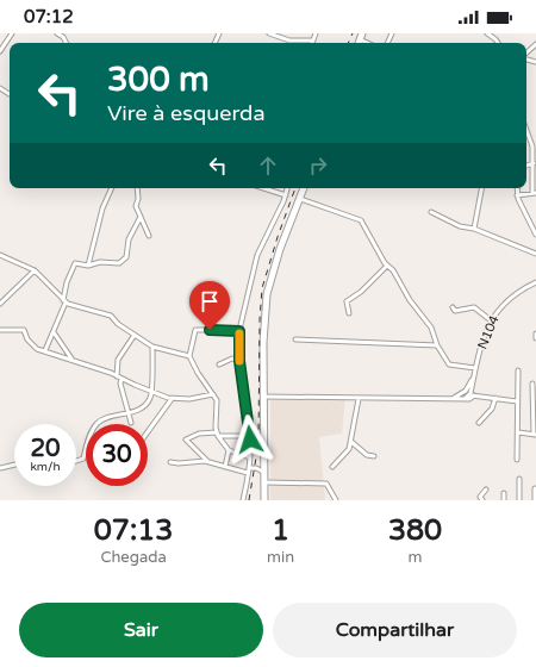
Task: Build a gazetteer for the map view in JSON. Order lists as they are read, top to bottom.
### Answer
{
  "streets": {
    "street": ["N104"]
  },
  "page": {
    "status": "07:12",
    "turn": ["300 m", "Vire à esquerda"],
    "speed": "20 km/h",
    "limit": "30",
    "eta": [
      "07:13",
      "Chegada",
      "1",
      "min",
      "380",
      "m"
    ],
    "buttons": ["Sair", "Compartilhar"]
  }
}
